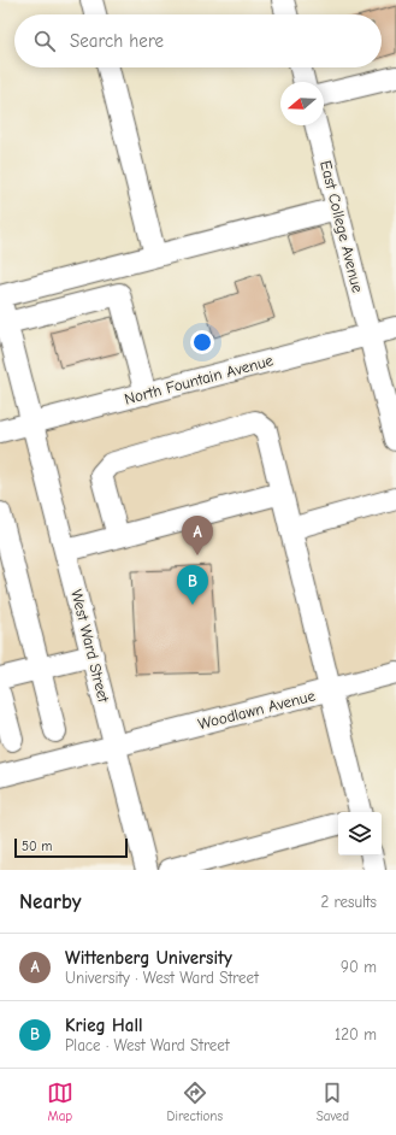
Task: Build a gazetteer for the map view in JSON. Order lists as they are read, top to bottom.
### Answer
{
  "streets": {
    "street": [
      "East College Avenue",
      "North Fountain Avenue",
      "West Ward Street",
      "Woodlawn Avenue"
    ]
  },
  "crossings": [
    ["East College Avenue", "North Fountain Avenue"],
    ["North Fountain Avenue", "West Ward Street"],
    ["West Ward Street", "Woodlawn Avenue"]
  ],
  "scale_bar": "50 m",
  "north": "left",
  "page": {
    "search": "Search here",
    "pins": ["A", "B"],
    "scale": "50 m",
    "heading": ["Nearby", "2 results"],
    "list": [
      {
        "mark": "A",
        "name": "Wittenberg University",
        "note": "University · West Ward Street",
        "value": "90 m"
      },
      {
        "mark": "B",
        "name": "Krieg Hall",
        "note": "Place · West Ward Street",
        "value": "120 m"
      }
    ],
    "nav": ["Map", "Directions", "Saved"]
  }
}
